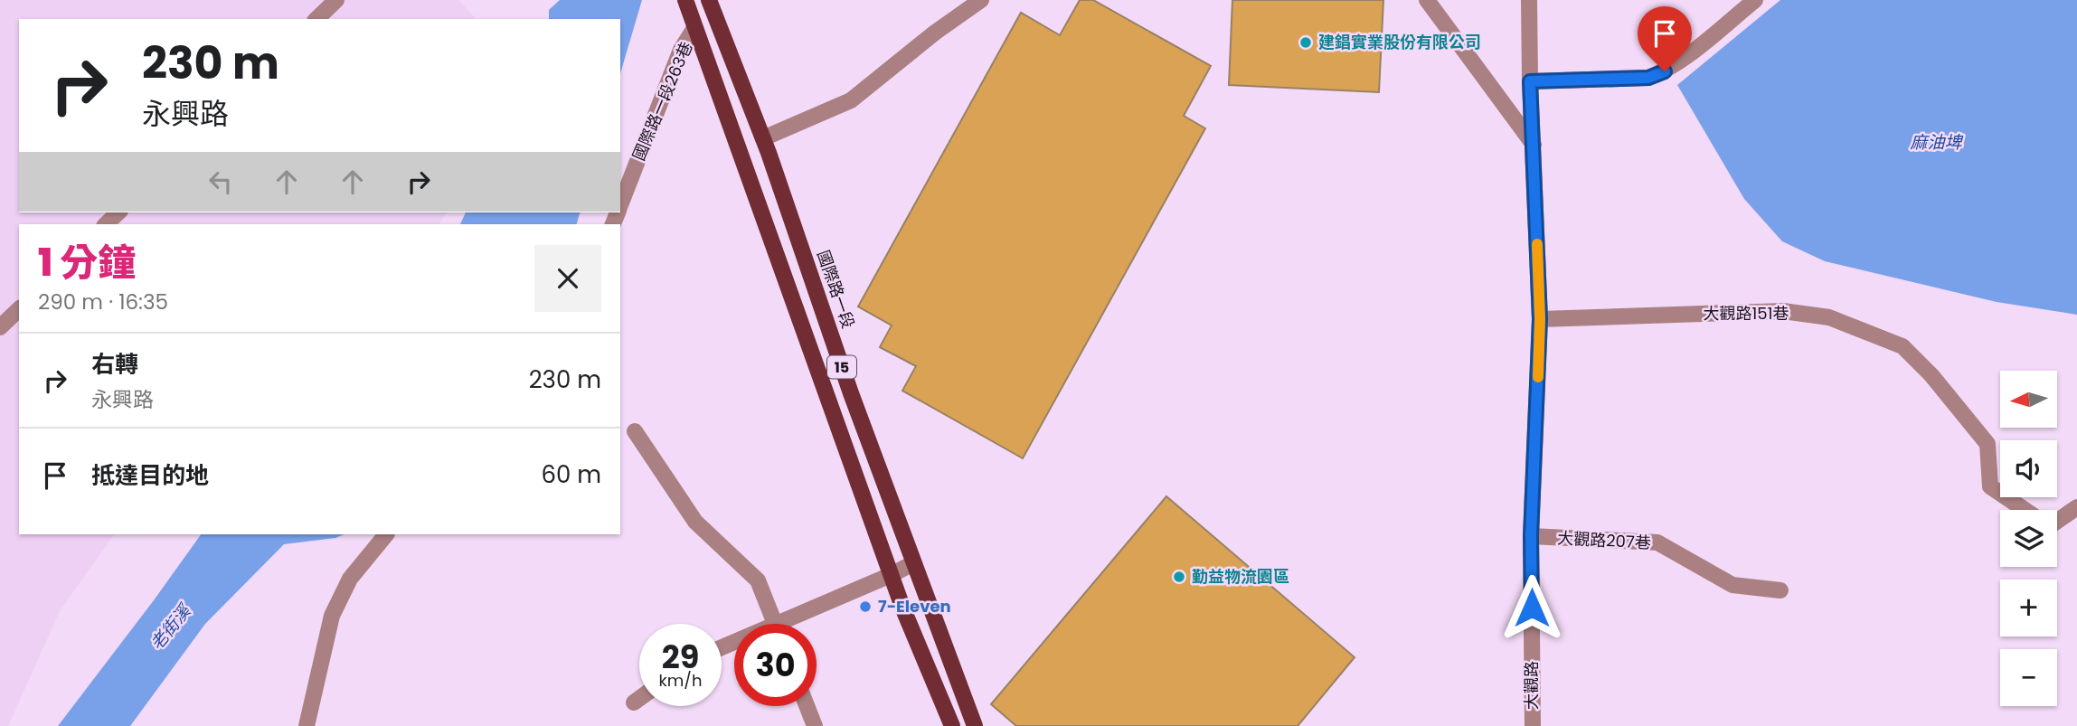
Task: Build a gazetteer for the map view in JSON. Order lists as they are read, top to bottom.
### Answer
{
  "streets": {
    "main road": ["國際路一段", "15"],
    "street": [
      "國際路一段263巷",
      "大觀路151巷",
      "大觀路207巷",
      "大觀路"
    ]
  },
  "crossings": [
    ["國際路一段263巷", "15"],
    ["大觀路151巷", "大觀路"],
    ["大觀路207巷", "大觀路"]
  ],
  "water": ["麻油埤", "老街溪"],
  "places": ["建錩實業股份有限公司", "勤益物流園區", "7-Eleven"],
  "north": "left",
  "page": {
    "turn": ["230 m", "永興路"],
    "heading": ["1 分鐘", "290 m · 16:35"],
    "list": [
      {
        "name": "右轉",
        "note": "永興路",
        "value": "230 m"
      },
      {
        "name": "抵達目的地",
        "value": "60 m"
      }
    ],
    "map_buttons": ["+", "−"],
    "speed": "29 km/h",
    "limit": "30"
  }
}
